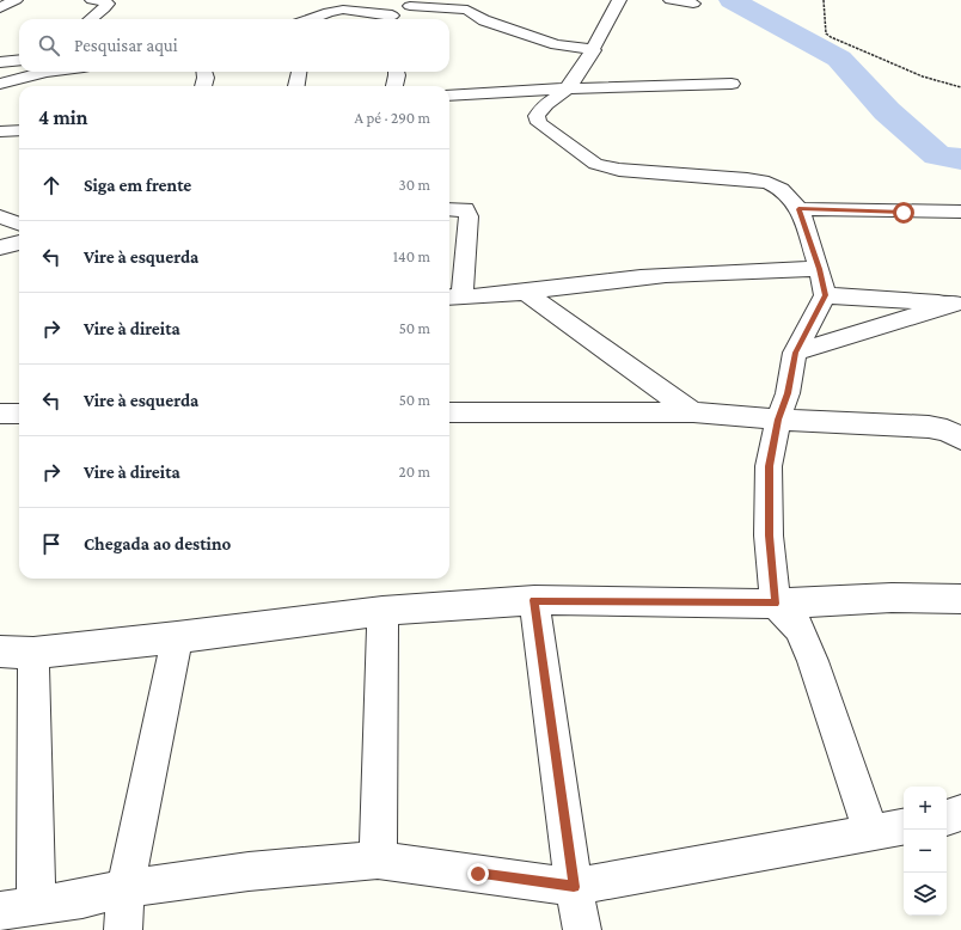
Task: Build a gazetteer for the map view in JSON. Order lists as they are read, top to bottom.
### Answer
{
  "page": {
    "search": "Pesquisar aqui",
    "heading": ["4 min", "A pé · 290 m"],
    "list": [
      ["Siga em frente", "30 m"],
      ["Vire à esquerda", "140 m"],
      ["Vire à direita", "50 m"],
      ["Vire à esquerda", "50 m"],
      ["Vire à direita", "20 m"],
      "Chegada ao destino"
    ],
    "map_buttons": ["+", "−"]
  }
}
